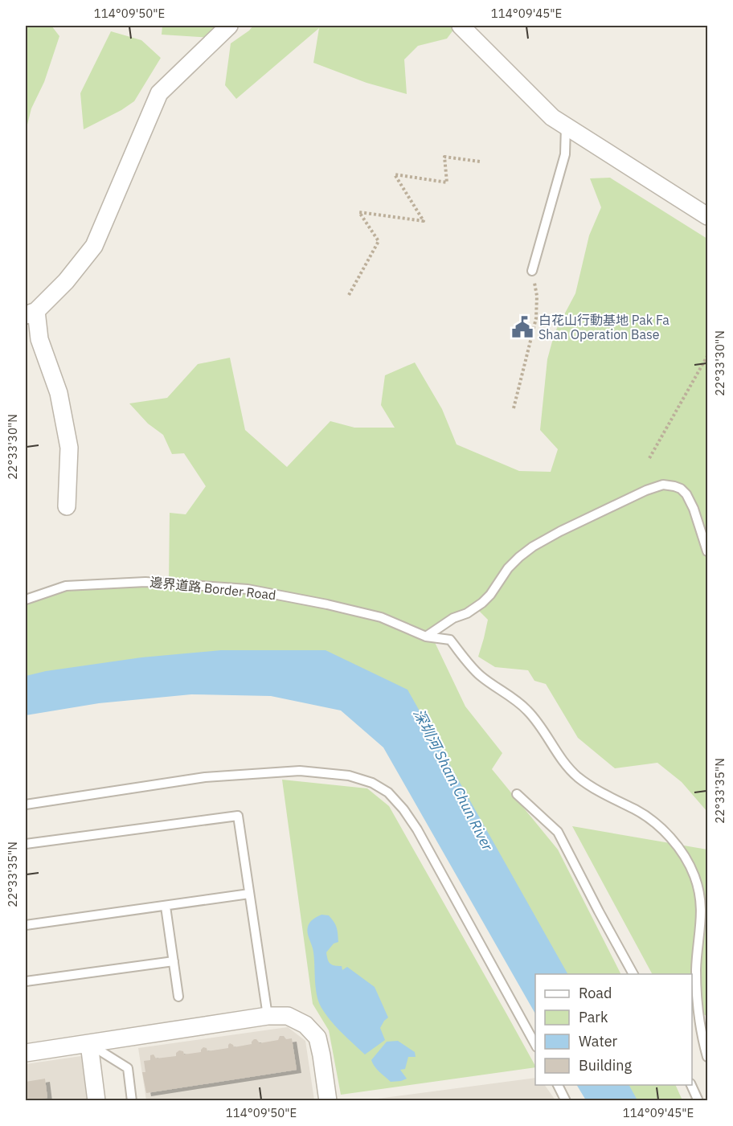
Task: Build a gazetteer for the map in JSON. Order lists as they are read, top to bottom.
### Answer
{
  "streets": {
    "lane": ["邊界道路 Border Road"]
  },
  "water": ["深圳河 Sham Chun River"],
  "places": {
    "public building": ["白花山行動基地 Pak Fa Shan Operation Base"]
  },
  "legend": [
    "Road",
    "Park",
    "Water",
    "Building"
  ],
  "coordinates": [
    "114°09'50\"E",
    "114°09'45\"E",
    "22°33'30\"N",
    "22°33'35\"N"
  ]
}
